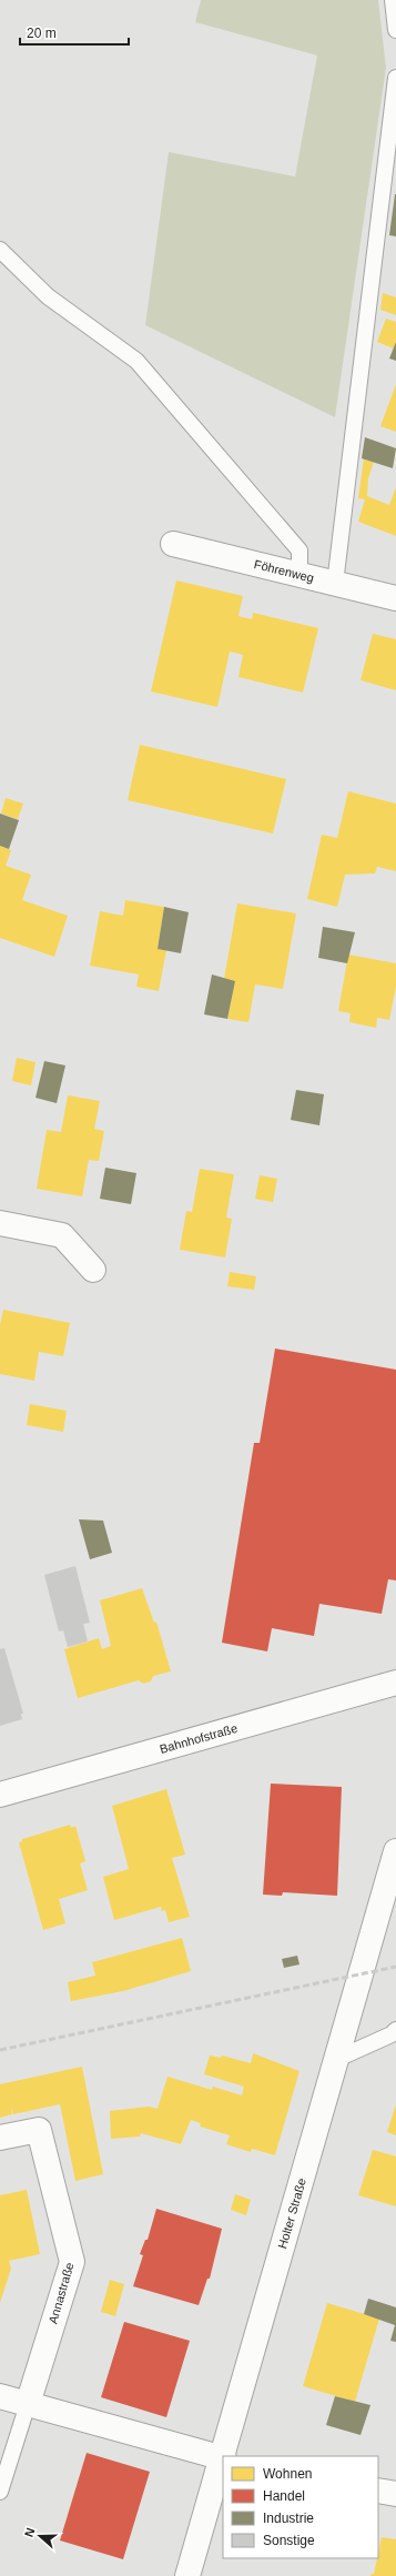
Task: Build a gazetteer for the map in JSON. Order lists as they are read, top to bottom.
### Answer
{
  "streets": {
    "street": [
      "Föhrenweg",
      "Bahnhofstraße",
      "Holter Straße",
      "Annastraße"
    ]
  },
  "legend": [
    "Wohnen",
    "Handel",
    "Industrie",
    "Sonstige"
  ],
  "scale_bar": "20 m",
  "north": "left"
}
